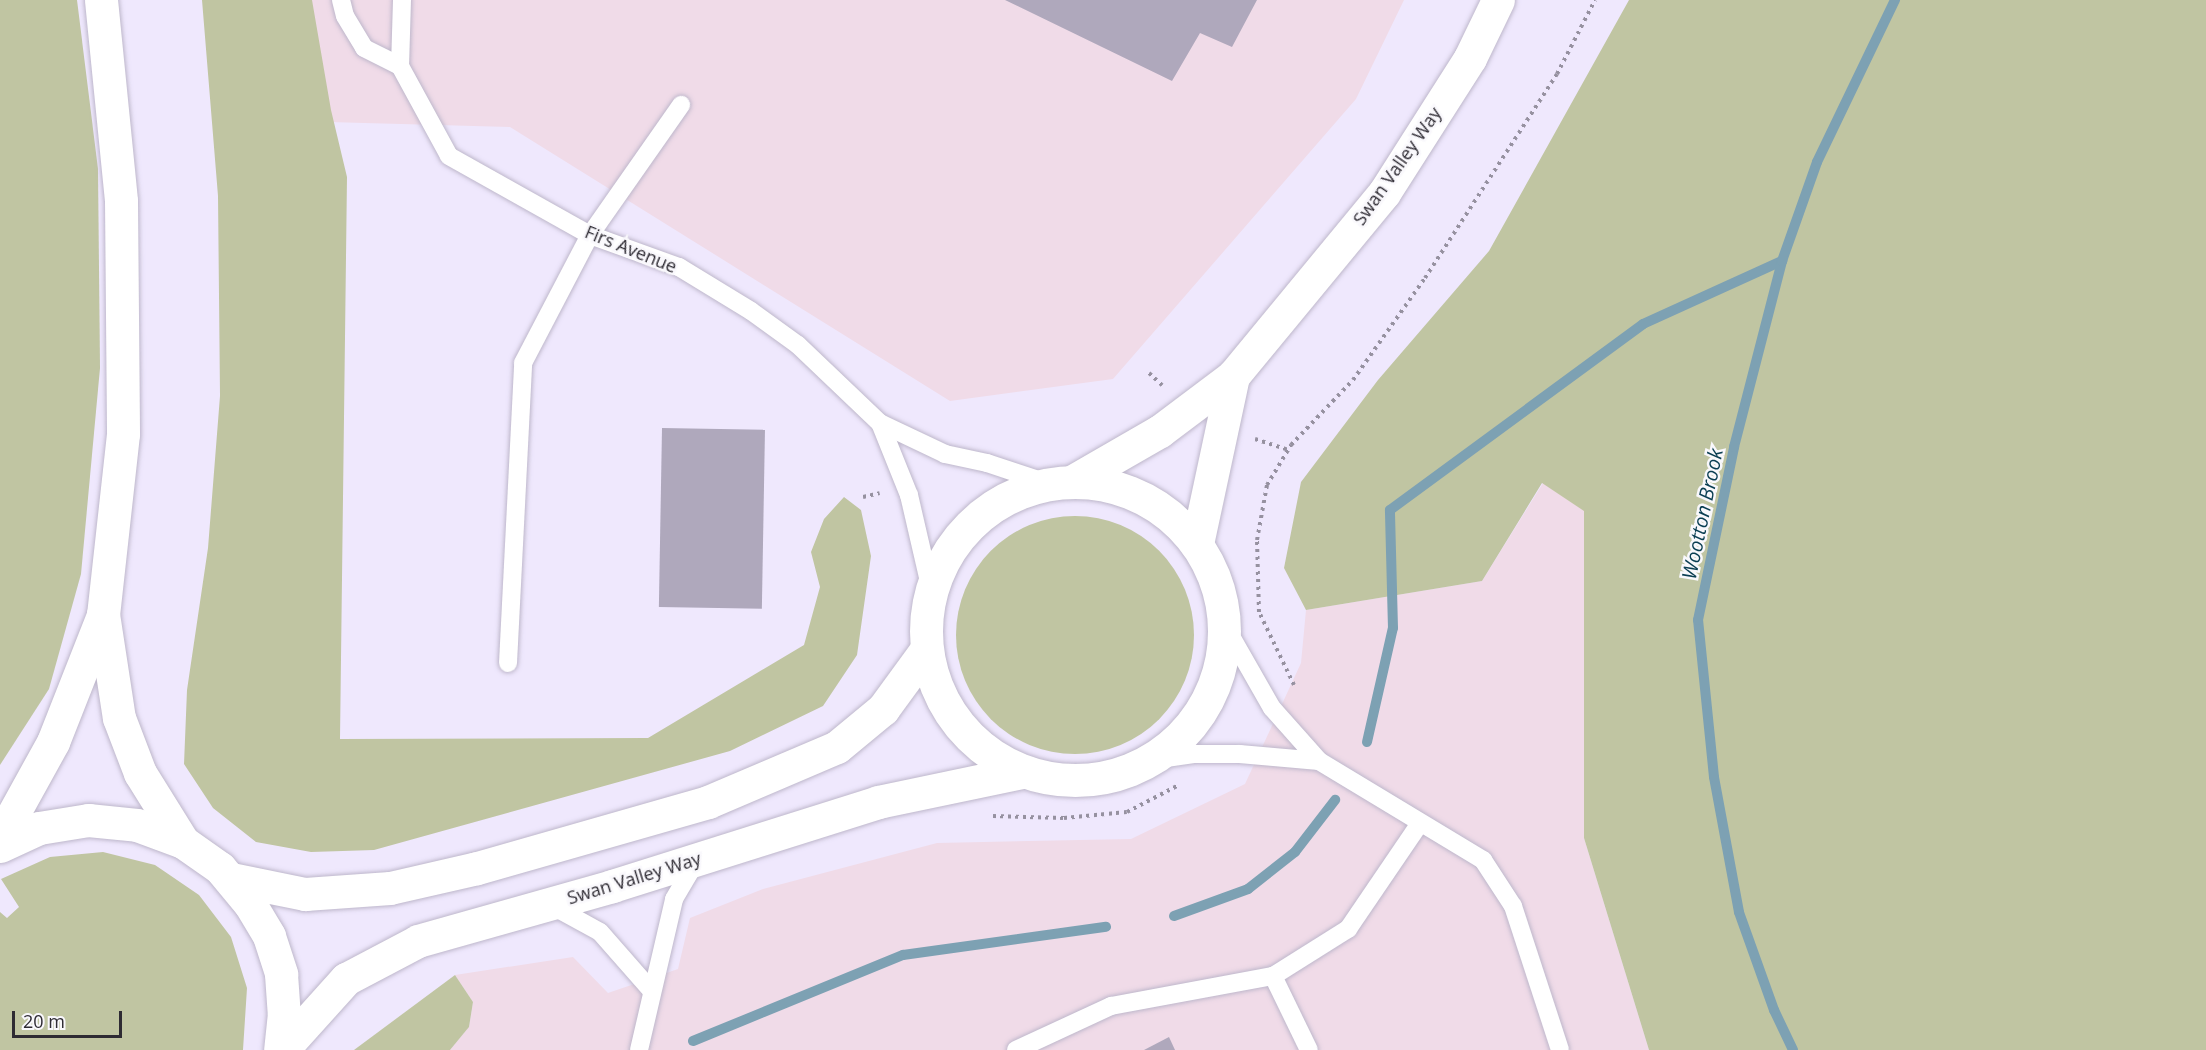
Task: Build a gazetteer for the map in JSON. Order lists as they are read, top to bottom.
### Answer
{
  "streets": {
    "main road": ["Swan Valley Way"],
    "lane": ["Firs Avenue"]
  },
  "crossings": [
    ["Swan Valley Way", "Firs Avenue"]
  ],
  "water": ["Wootton Brook"],
  "scale_bar": "20 m"
}
